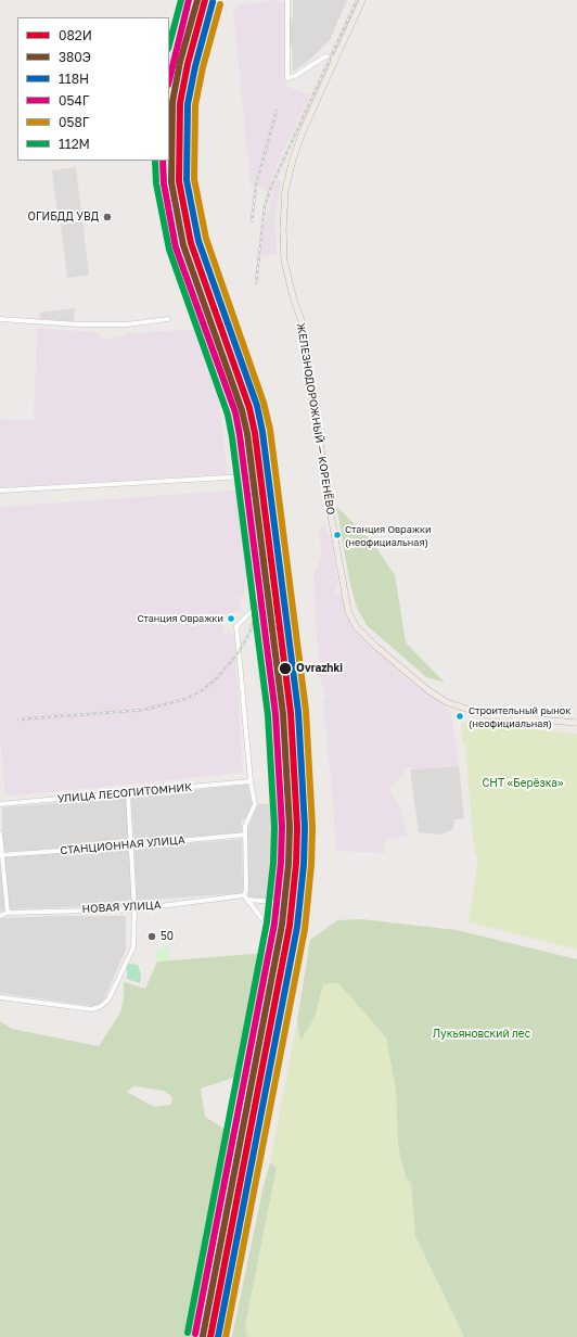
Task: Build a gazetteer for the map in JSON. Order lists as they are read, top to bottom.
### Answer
{
  "streets": {
    "main road": ["ЖЕЛЕЗНОДОРОЖНЫЙ — КОРЕНЁВО"],
    "street": ["УЛИЦА ЛЕСОПИТОМНИК", "СТАНЦИОННАЯ УЛИЦА", "НОВАЯ УЛИЦА"]
  },
  "parks": ["СНТ «Берёзка»", "Лукьяновский лес"],
  "places": [
    "ОГИБДД УВД",
    "Станция Овражки (неофициальная)",
    "Станция Овражки",
    "Ovrazhki",
    "Строительный рынок (неофициальная)",
    "50"
  ],
  "lines": [
    "transit line 082И",
    "transit line 380Э",
    "transit line 054Г",
    "transit line 112М",
    "transit line 118Н",
    "transit line 058Г"
  ],
  "legend": [
    "082И",
    "380Э",
    "118Н",
    "054Г",
    "058Г",
    "112М"
  ]
}
